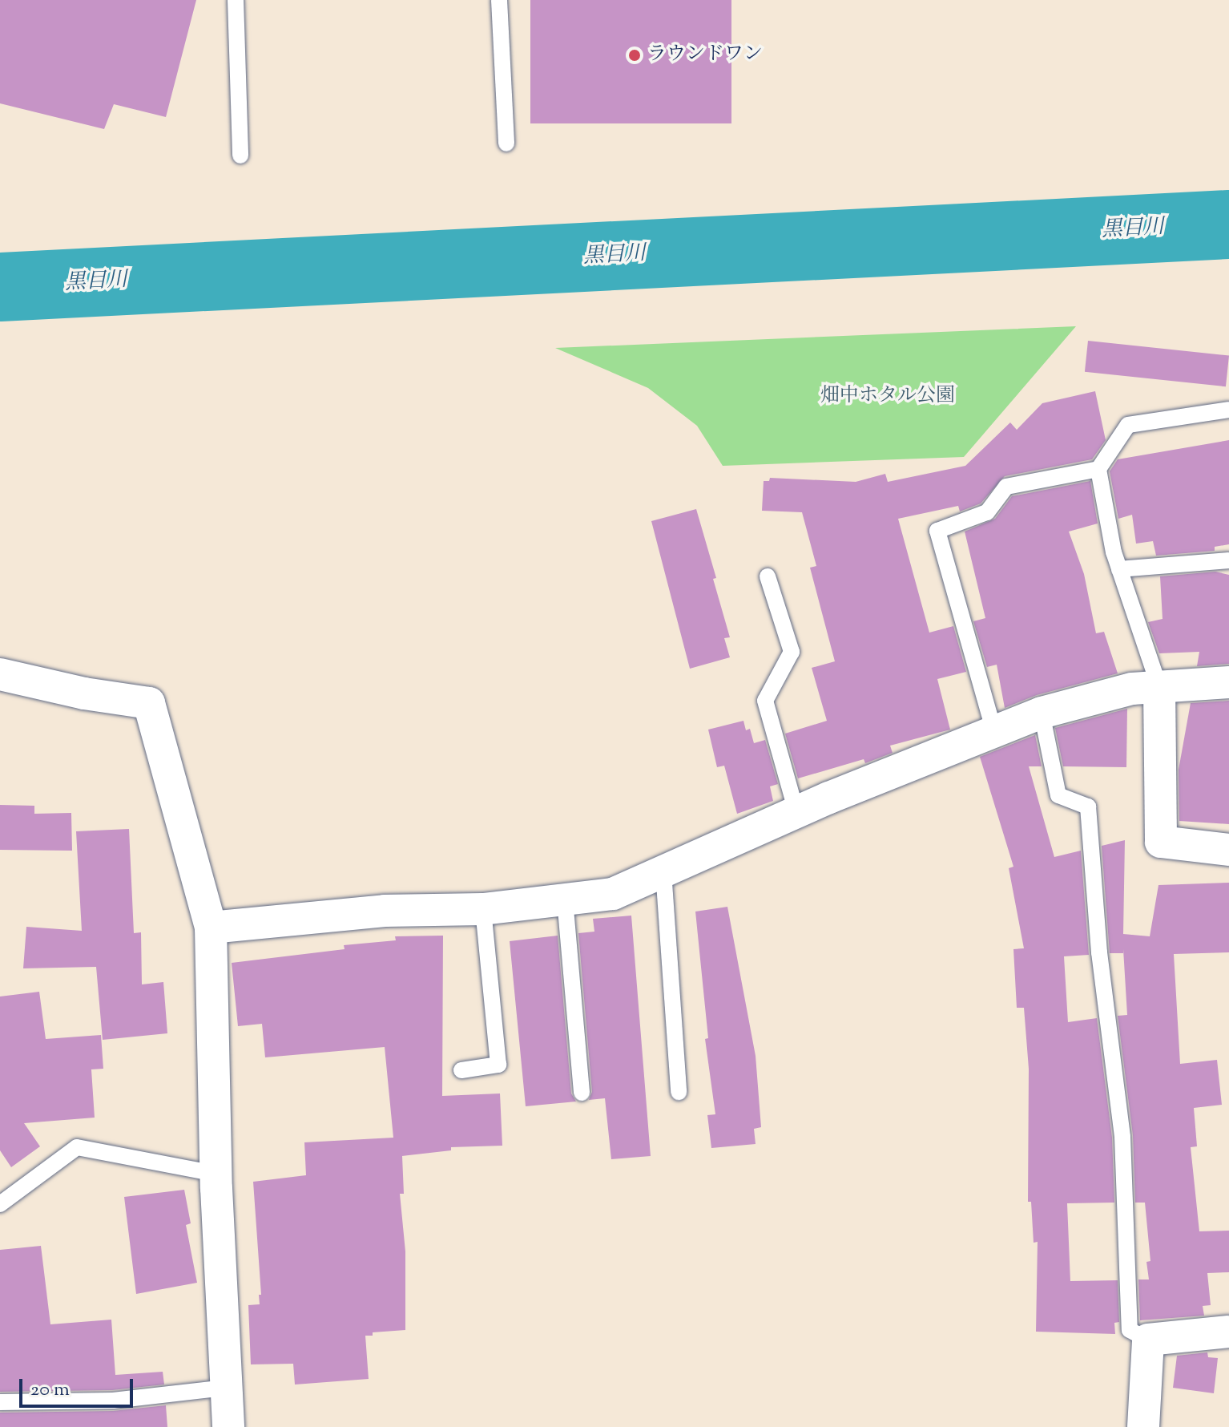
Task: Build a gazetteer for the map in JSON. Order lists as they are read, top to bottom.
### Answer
{
  "water": ["黒目川"],
  "parks": ["畑中ホタル公園"],
  "places": ["ラウンドワン"],
  "scale_bar": "20 m"
}
